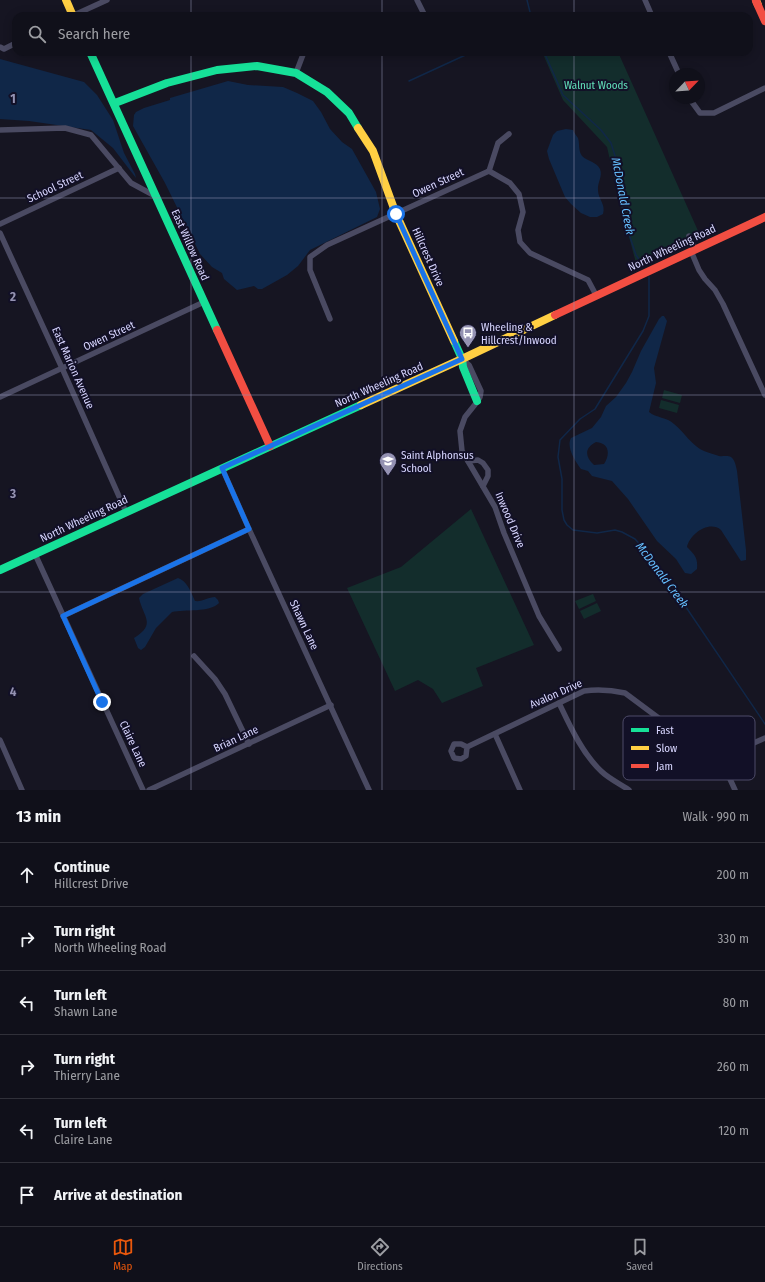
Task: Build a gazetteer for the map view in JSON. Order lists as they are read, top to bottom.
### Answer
{
  "streets": {
    "street": [
      "Owen Street",
      "School Street",
      "East Willow Road",
      "North Wheeling Road",
      "Hillcrest Drive",
      "East Marion Avenue",
      "Inwood Drive",
      "Shawn Lane",
      "Avalon Drive",
      "Brian Lane",
      "Claire Lane"
    ]
  },
  "crossings": [
    ["Owen Street", "East Willow Road"],
    ["Owen Street", "Hillcrest Drive"],
    ["Owen Street", "East Marion Avenue"],
    ["East Willow Road", "North Wheeling Road"],
    ["East Willow Road", "Hillcrest Drive"],
    ["North Wheeling Road", "Hillcrest Drive"],
    ["North Wheeling Road", "East Marion Avenue"],
    ["North Wheeling Road", "Inwood Drive"],
    ["North Wheeling Road", "Shawn Lane"],
    ["North Wheeling Road", "Claire Lane"],
    ["Hillcrest Drive", "Inwood Drive"],
    ["Shawn Lane", "Brian Lane"]
  ],
  "water": ["McDonald Creek"],
  "parks": ["Walnut Woods"],
  "places": {
    "bus stop": ["Wheeling & Hillcrest/Inwood"],
    "school or university": ["Saint Alphonsus School"]
  },
  "legend": ["Fast", "Slow", "Jam"],
  "north": "top right",
  "page": {
    "search": "Search here",
    "heading": ["13 min", "Walk · 990 m"],
    "list": [
      ["Continue", "Hillcrest Drive", "200 m"],
      ["Turn right", "North Wheeling Road", "330 m"],
      ["Turn left", "Shawn Lane", "80 m"],
      ["Turn right", "Thierry Lane", "260 m"],
      ["Turn left", "Claire Lane", "120 m"],
      "Arrive at destination"
    ],
    "nav": ["Map", "Directions", "Saved"]
  },
  "grid": {
    "rows": [
      "1",
      "2",
      "3",
      "4"
    ]
  }
}
